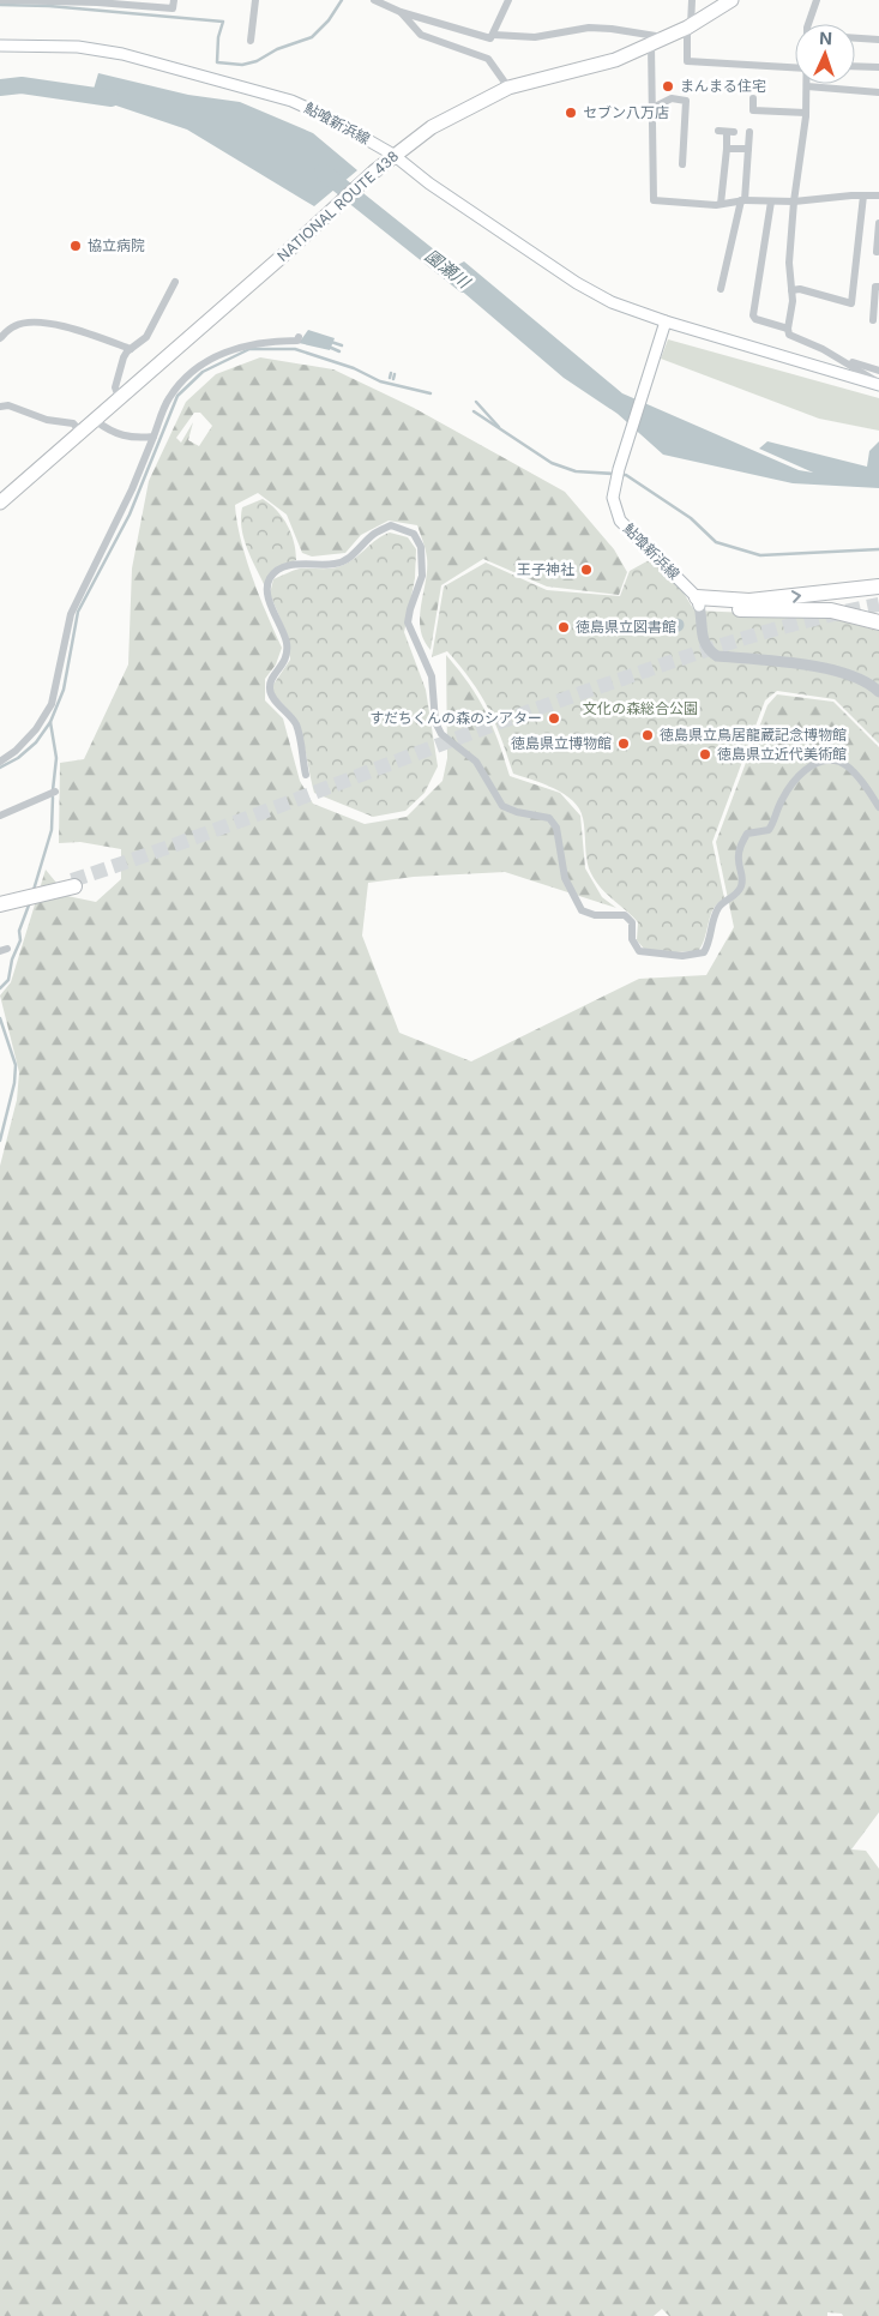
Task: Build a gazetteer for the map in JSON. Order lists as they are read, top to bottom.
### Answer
{
  "streets": {
    "highway": ["NATIONAL ROUTE 438"],
    "main road": ["鮎喰新浜線"]
  },
  "crossings": [
    ["鮎喰新浜線", "NATIONAL ROUTE 438"]
  ],
  "water": ["園瀬川"],
  "parks": ["文化の森総合公園"],
  "places": [
    "まんまる住宅",
    "セブン八万店",
    "協立病院",
    "王子神社",
    "徳島県立図書館",
    "すだちくんの森のシアター",
    "徳島県立鳥居龍蔵記念博物館",
    "徳島県立博物館",
    "徳島県立近代美術館"
  ],
  "north": "top"
}
